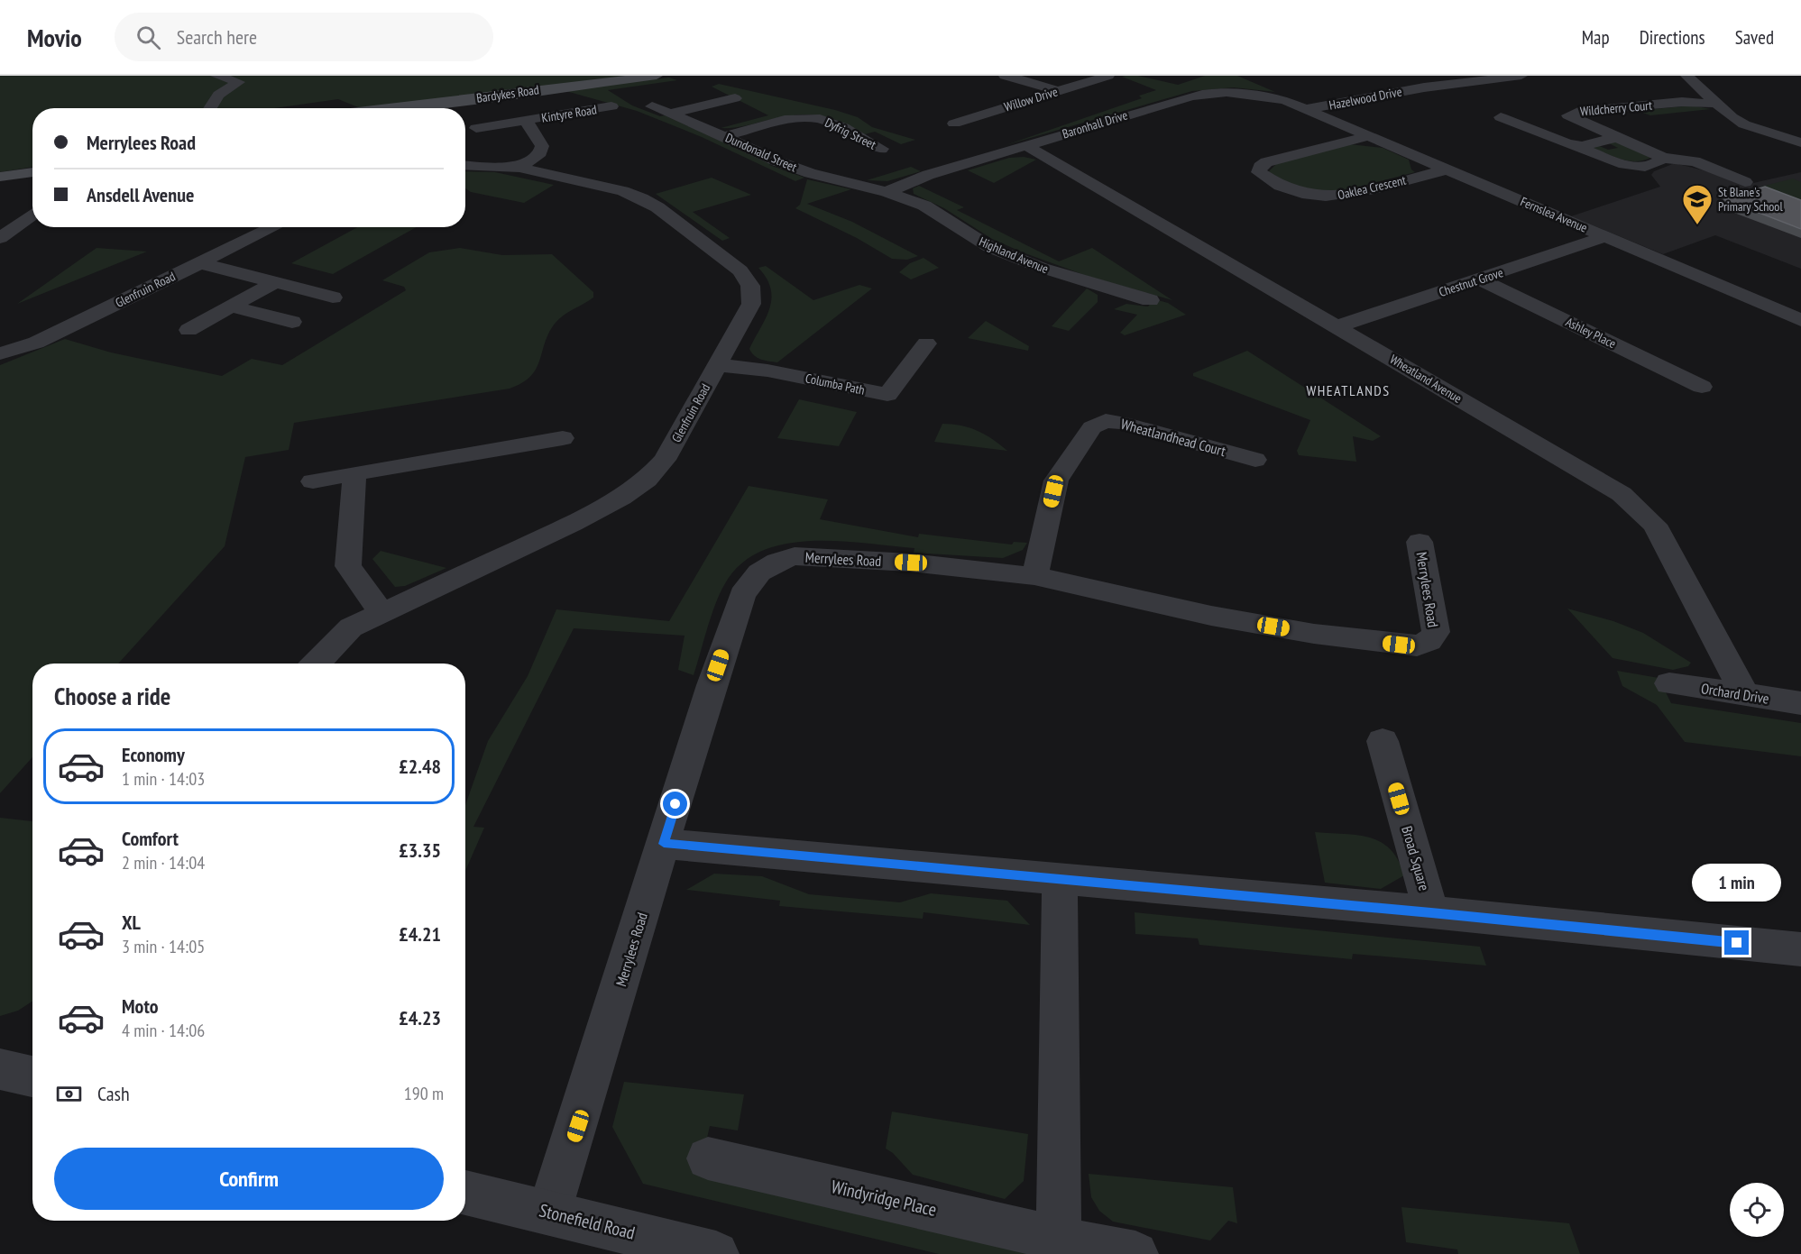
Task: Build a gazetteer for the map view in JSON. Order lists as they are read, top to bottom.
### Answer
{
  "streets": {
    "main road": ["Bardykes Road"],
    "street": [
      "Hazelwood Drive",
      "Willow Drive",
      "Wildcherry Court",
      "Kintyre Road",
      "Baronhall Drive",
      "Dyfrig Street",
      "Dundonald Street",
      "Oaklea Crescent",
      "Fernslea Avenue",
      "Highland Avenue",
      "Chestnut Grove",
      "Glenfruin Road",
      "Ashley Place",
      "Wheatland Avenue",
      "Columba Path",
      "Wheatlandhead Court",
      "Merrylees Road",
      "Orchard Drive",
      "Broad Square",
      "Windyridge Place",
      "Stonefield Road"
    ]
  },
  "crossings": [
    ["Hazelwood Drive", "Baronhall Drive"],
    ["Hazelwood Drive", "Fernslea Avenue"],
    ["Kintyre Road", "Glenfruin Road"],
    ["Baronhall Drive", "Dundonald Street"],
    ["Baronhall Drive", "Fernslea Avenue"],
    ["Baronhall Drive", "Highland Avenue"],
    ["Baronhall Drive", "Wheatland Avenue"],
    ["Dyfrig Street", "Dundonald Street"],
    ["Dundonald Street", "Highland Avenue"],
    ["Oaklea Crescent", "Fernslea Avenue"],
    ["Fernslea Avenue", "Chestnut Grove"],
    ["Chestnut Grove", "Ashley Place"],
    ["Chestnut Grove", "Wheatland Avenue"],
    ["Glenfruin Road", "Columba Path"],
    ["Wheatland Avenue", "Orchard Drive"],
    ["Wheatlandhead Court", "Merrylees Road"],
    ["Merrylees Road", "Stonefield Road"]
  ],
  "districts": ["WHEATLANDS"],
  "places": {
    "school or university": ["St Blane's Primary School"]
  },
  "page": {
    "header": "Movio",
    "search": "Search here",
    "nav": ["Map", "Directions", "Saved"],
    "banner": ["Merrylees Road", "Ansdell Avenue"],
    "heading": "Choose a ride",
    "list": [
      {
        "name": "Economy",
        "note": "1 min · 14:03",
        "value": "£2.48"
      },
      {
        "name": "Comfort",
        "note": "2 min · 14:04",
        "value": "£3.35"
      },
      {
        "name": "XL",
        "note": "3 min · 14:05",
        "value": "£4.21"
      },
      {
        "name": "Moto",
        "note": "4 min · 14:06",
        "value": "£4.23"
      }
    ],
    "bubble": "1 min",
    "pay": ["Cash", "190 m"],
    "buttons": "Confirm"
  }
}
